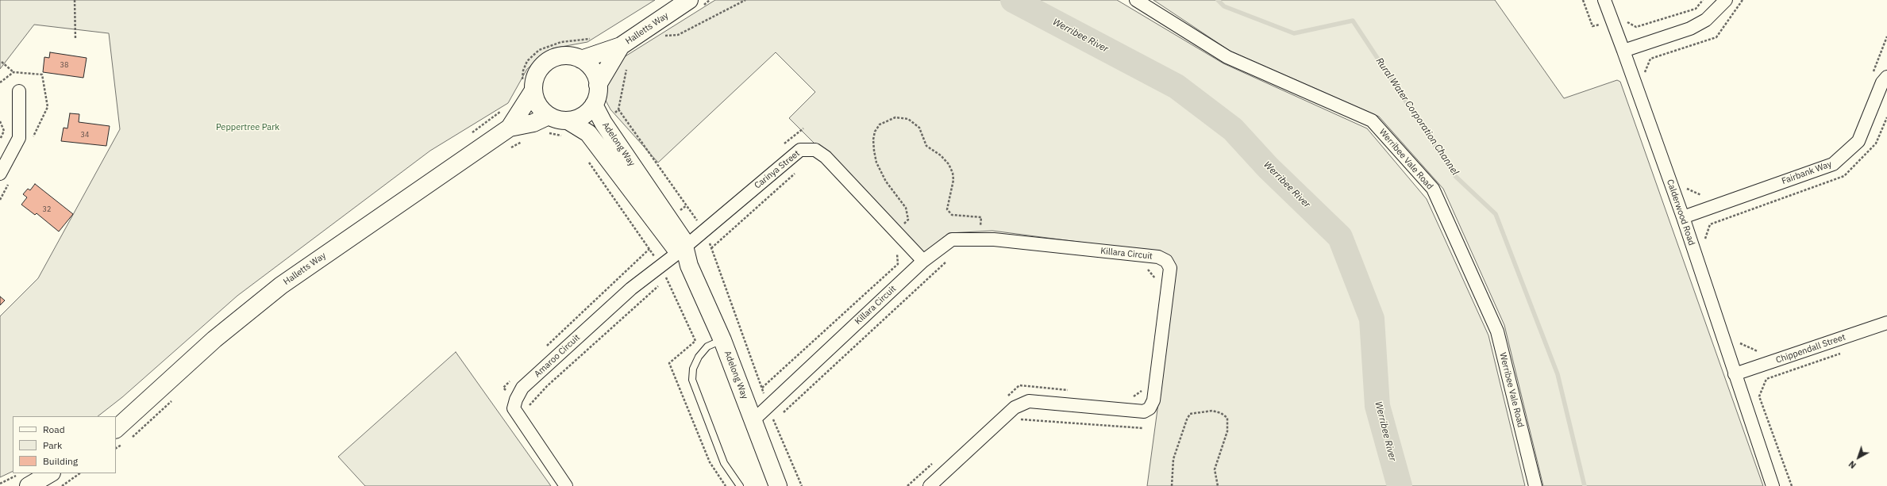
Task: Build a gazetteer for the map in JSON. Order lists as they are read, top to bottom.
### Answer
{
  "streets": {
    "street": [
      "Halletts Way",
      "Adelong Way",
      "Werribee Vale Road",
      "Carinya Street",
      "Fairbank Way",
      "Calderwood Road",
      "Killara Circuit",
      "Chippendall Street",
      "Amaroo Circuit"
    ]
  },
  "crossings": [
    ["Halletts Way", "Adelong Way"],
    ["Adelong Way", "Carinya Street"],
    ["Adelong Way", "Killara Circuit"],
    ["Adelong Way", "Amaroo Circuit"],
    ["Carinya Street", "Killara Circuit"],
    ["Carinya Street", "Amaroo Circuit"],
    ["Fairbank Way", "Calderwood Road"],
    ["Calderwood Road", "Chippendall Street"]
  ],
  "water": ["Werribee River", "Rural Water Corporation Channel"],
  "parks": ["Peppertree Park"],
  "house_numbers": ["38", "34", "32"],
  "legend": ["Road", "Park", "Building"],
  "north": "bottom left"
}
